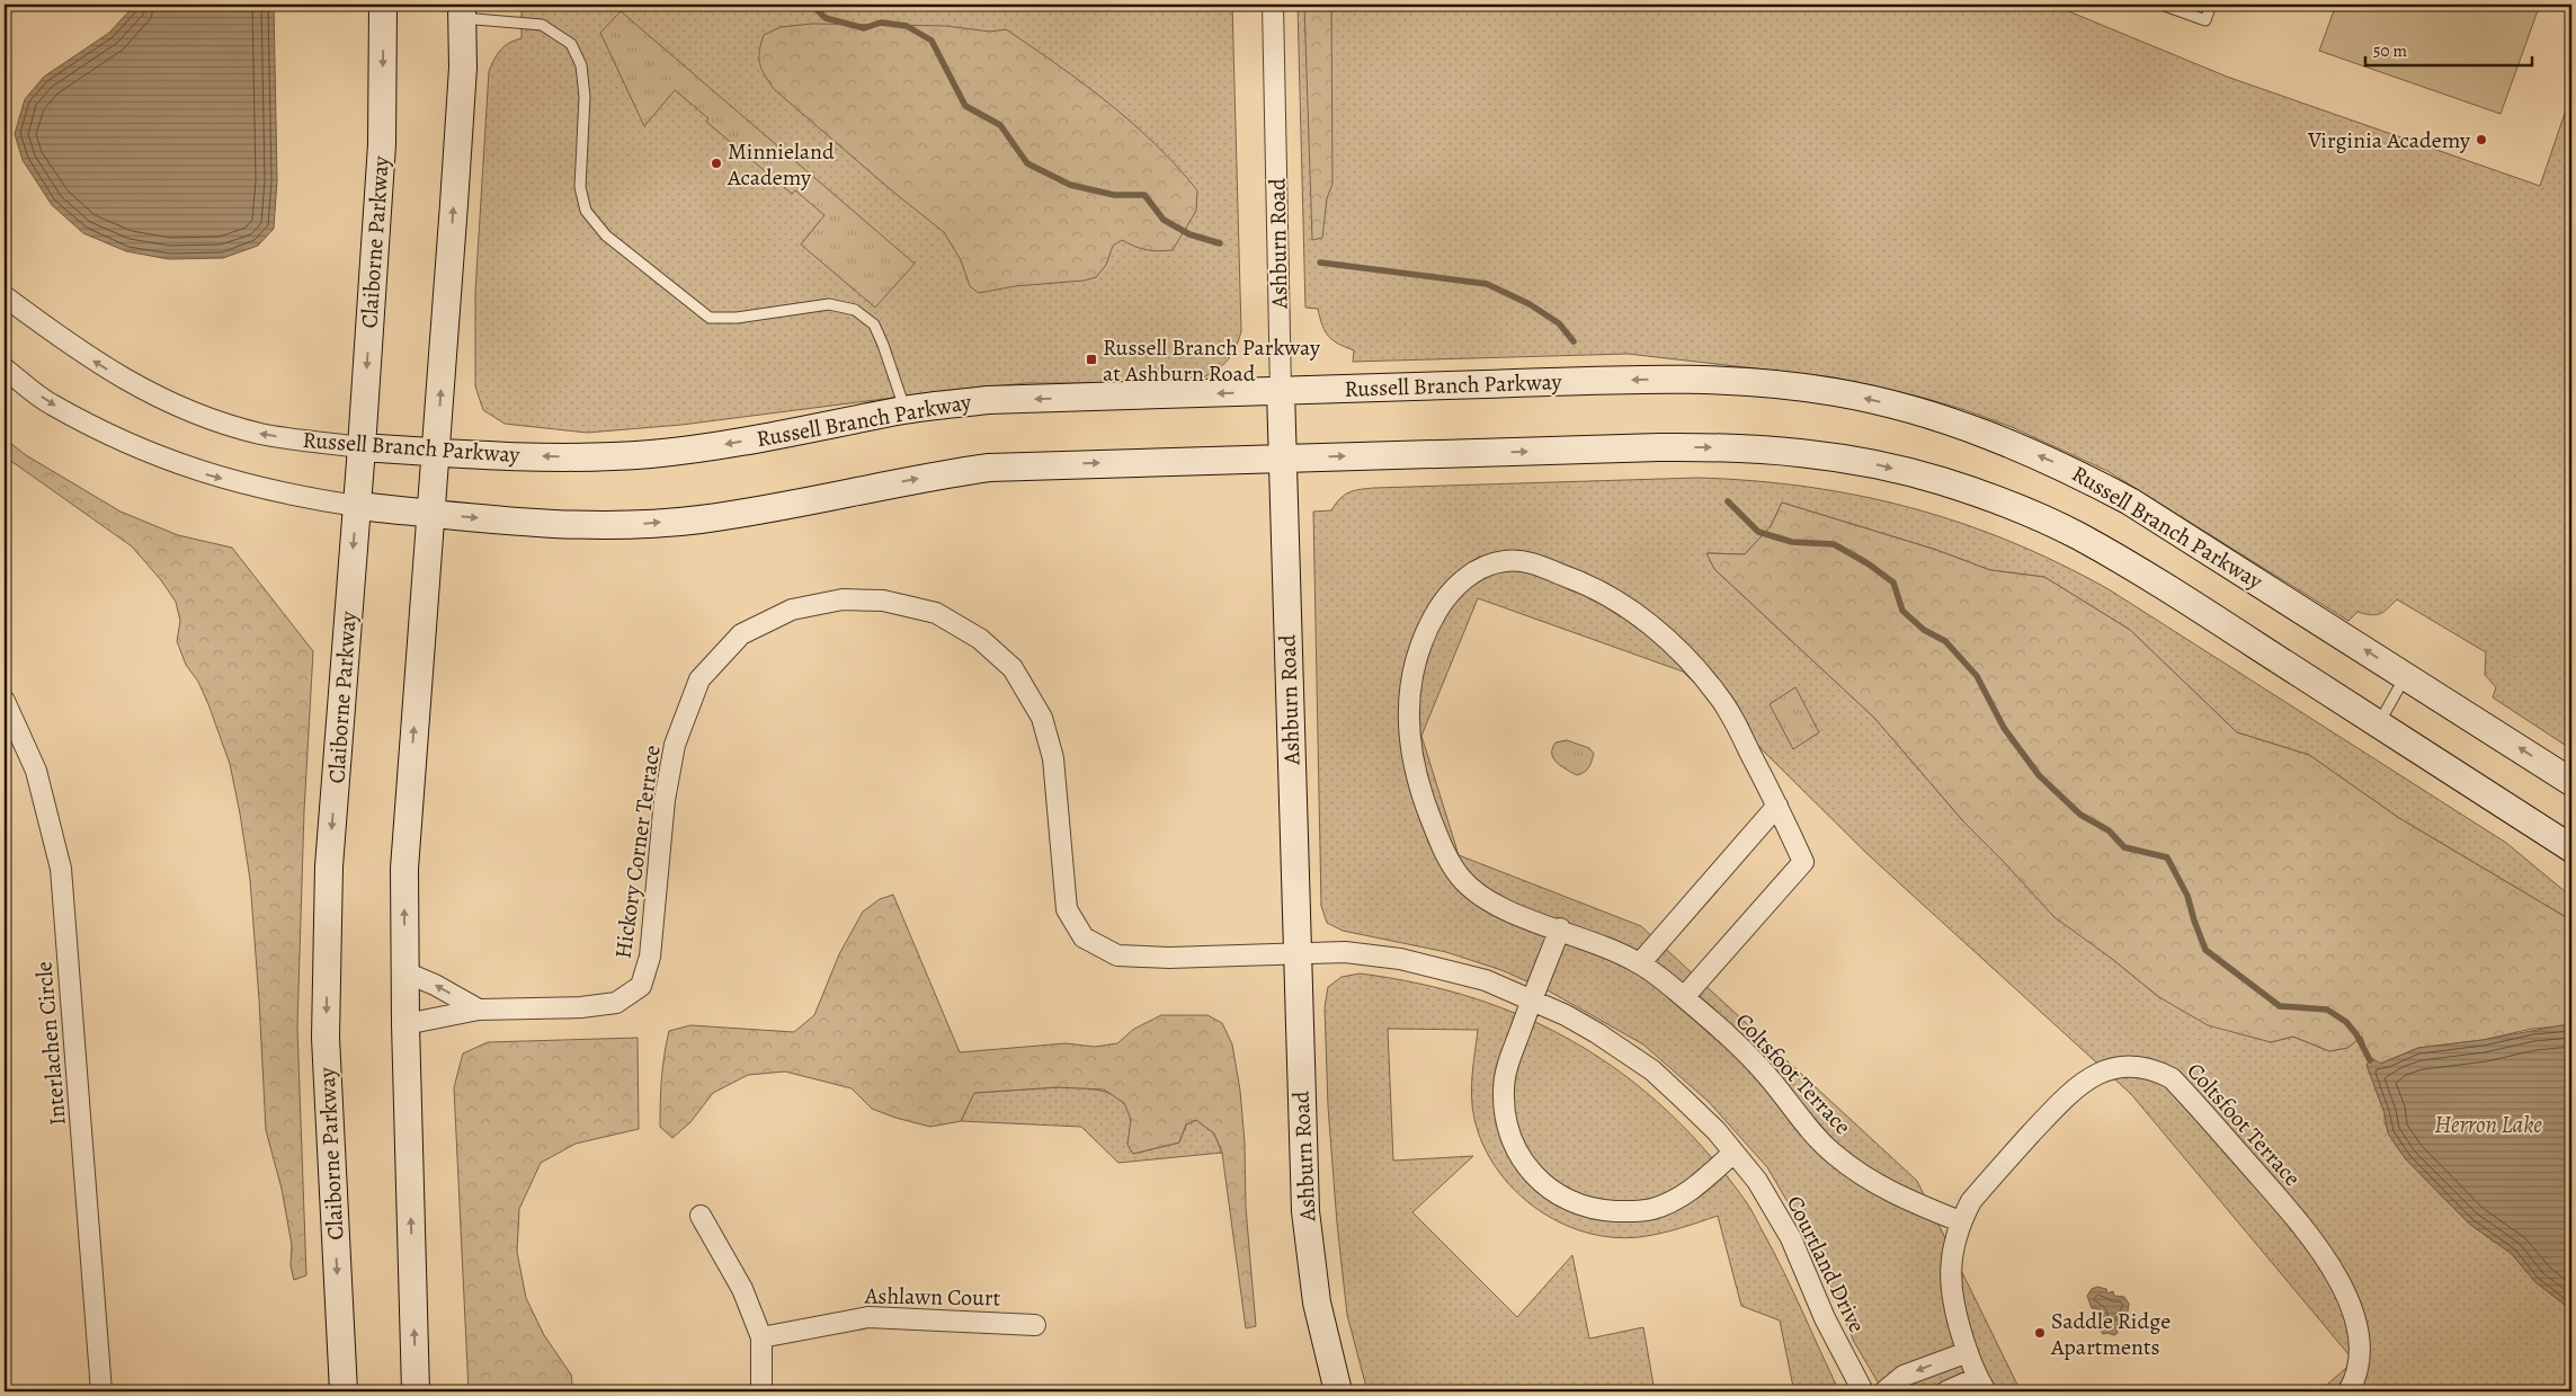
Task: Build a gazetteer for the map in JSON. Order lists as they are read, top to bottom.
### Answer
{
  "streets": {
    "main road": ["Claiborne Parkway", "Ashburn Road", "Russell Branch Parkway"],
    "street": [
      "Hickory Corner Terrace",
      "Interlachen Circle",
      "Coltsfoot Terrace",
      "Courtland Drive",
      "Ashlawn Court"
    ]
  },
  "crossings": [
    ["Claiborne Parkway", "Russell Branch Parkway"],
    ["Ashburn Road", "Russell Branch Parkway"],
    ["Ashburn Road", "Hickory Corner Terrace"],
    ["Ashburn Road", "Courtland Drive"],
    ["Hickory Corner Terrace", "Courtland Drive"]
  ],
  "one_way": ["Russell Branch Parkway"],
  "water": ["Herron Lake"],
  "places": {
    "other": ["Virginia Academy", "Minnieland Academy", "Saddle Ridge Apartments"],
    "transit": ["Russell Branch Parkway at Ashburn Road"]
  },
  "scale_bar": "50 m"
}
